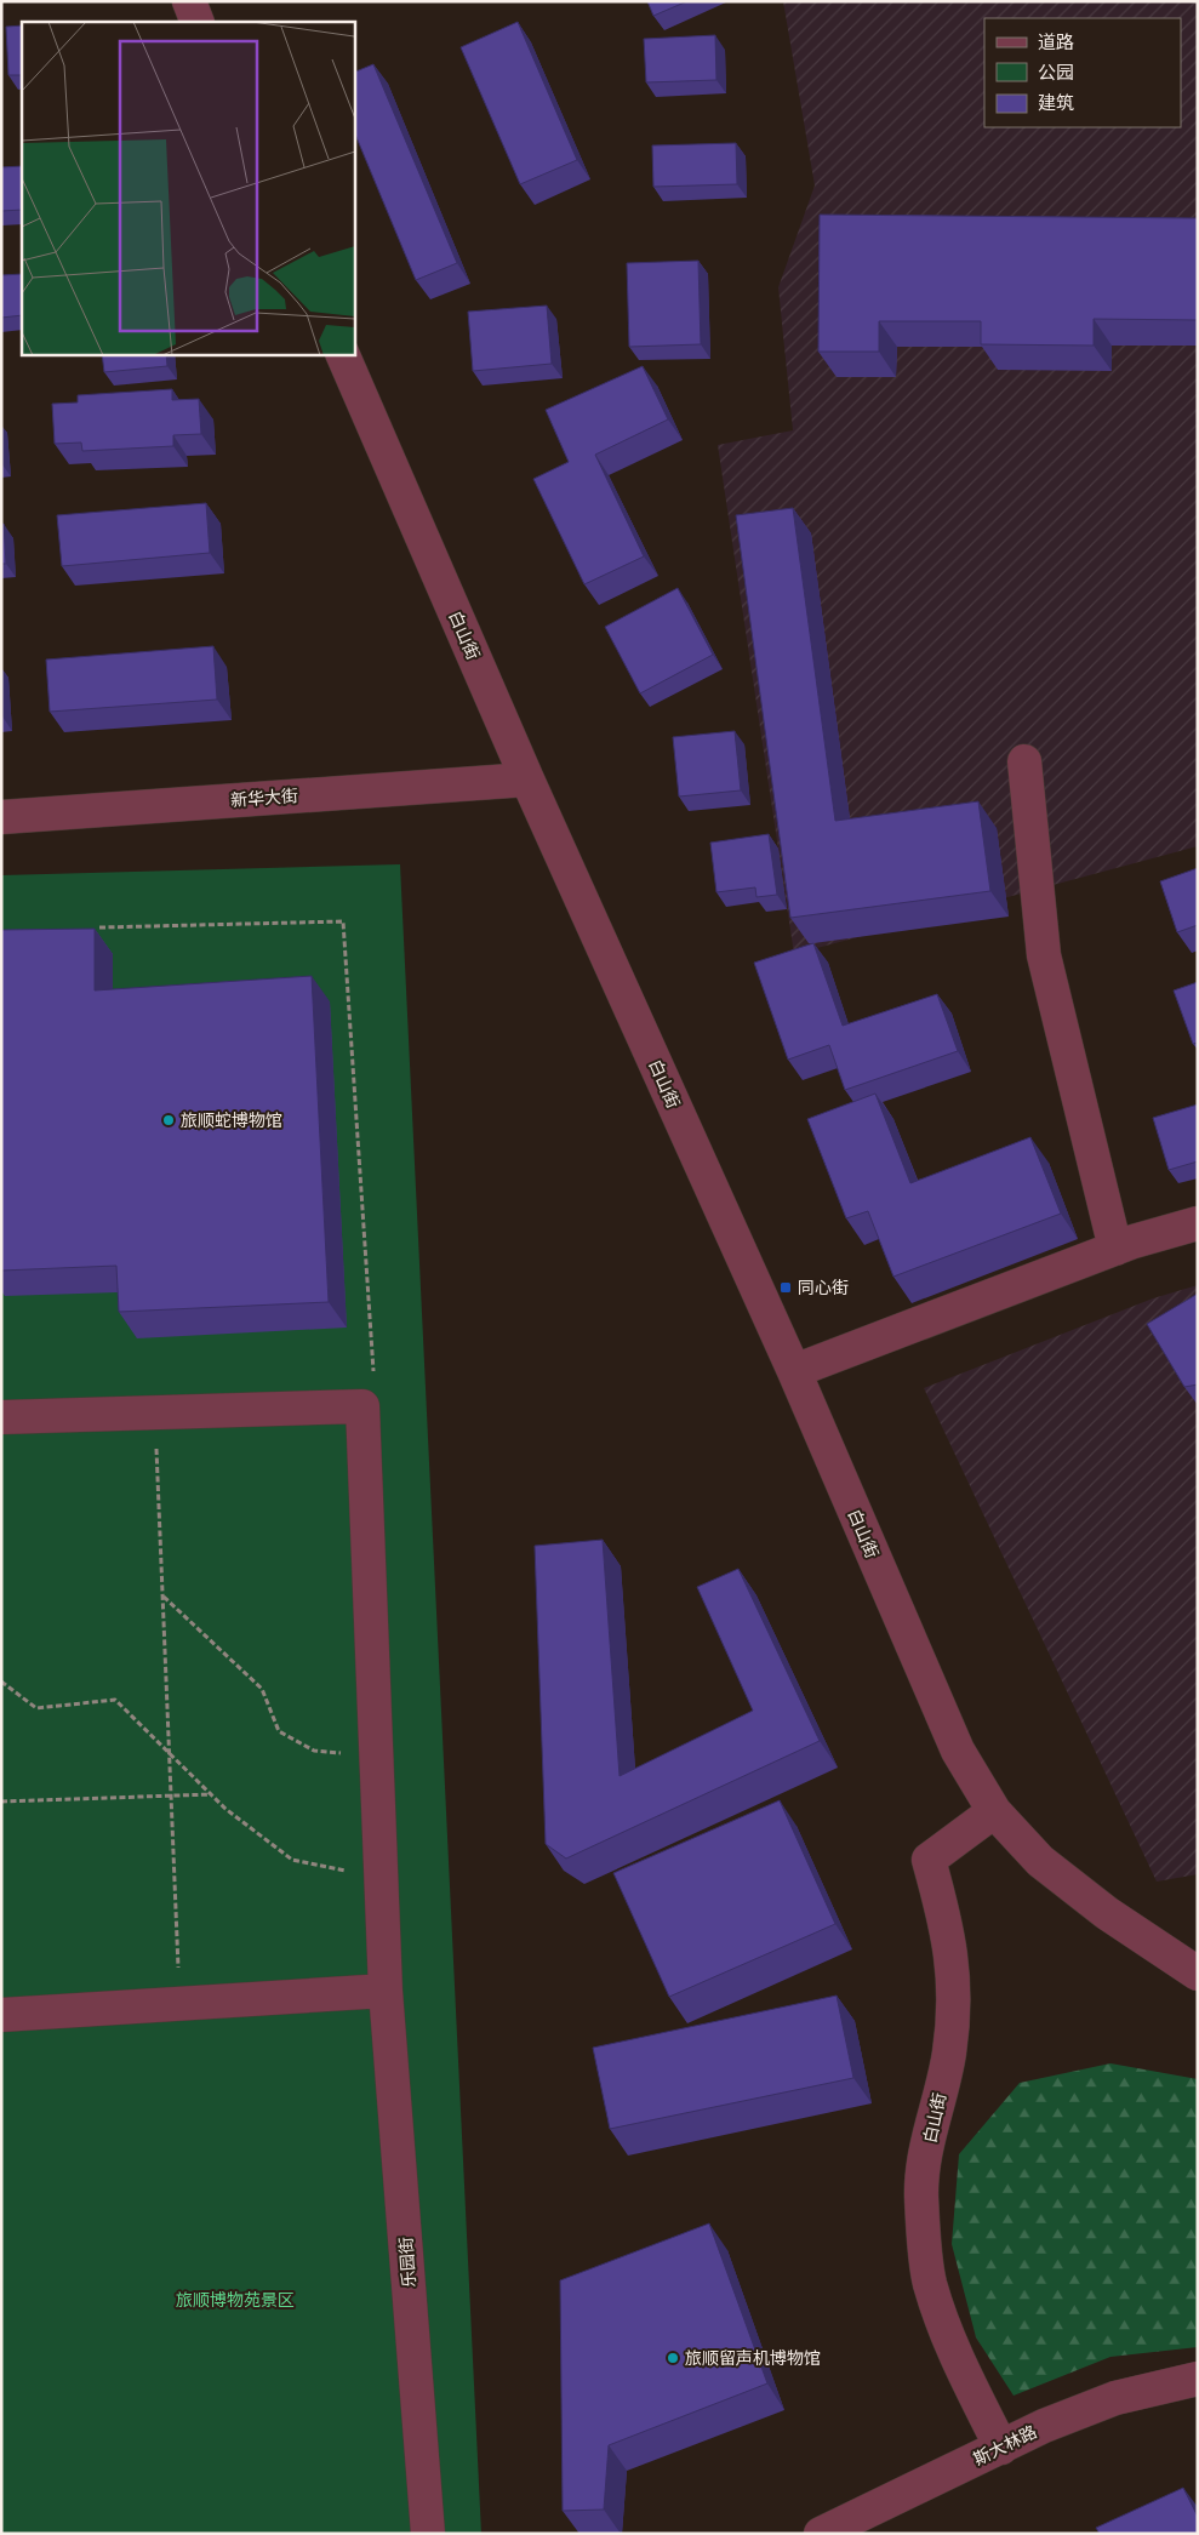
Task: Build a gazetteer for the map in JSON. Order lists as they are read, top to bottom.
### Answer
{
  "streets": {
    "street": [
      "白山街",
      "新华大街",
      "乐园街",
      "斯大林路"
    ]
  },
  "crossings": [
    ["白山街", "新华大街"],
    ["白山街", "斯大林路"]
  ],
  "parks": ["旅顺博物苑景区"],
  "places": {
    "other": ["旅顺蛇博物馆", "旅顺留声机博物馆"],
    "transit": ["同心街"]
  },
  "legend": ["道路", "公园", "建筑"]
}
